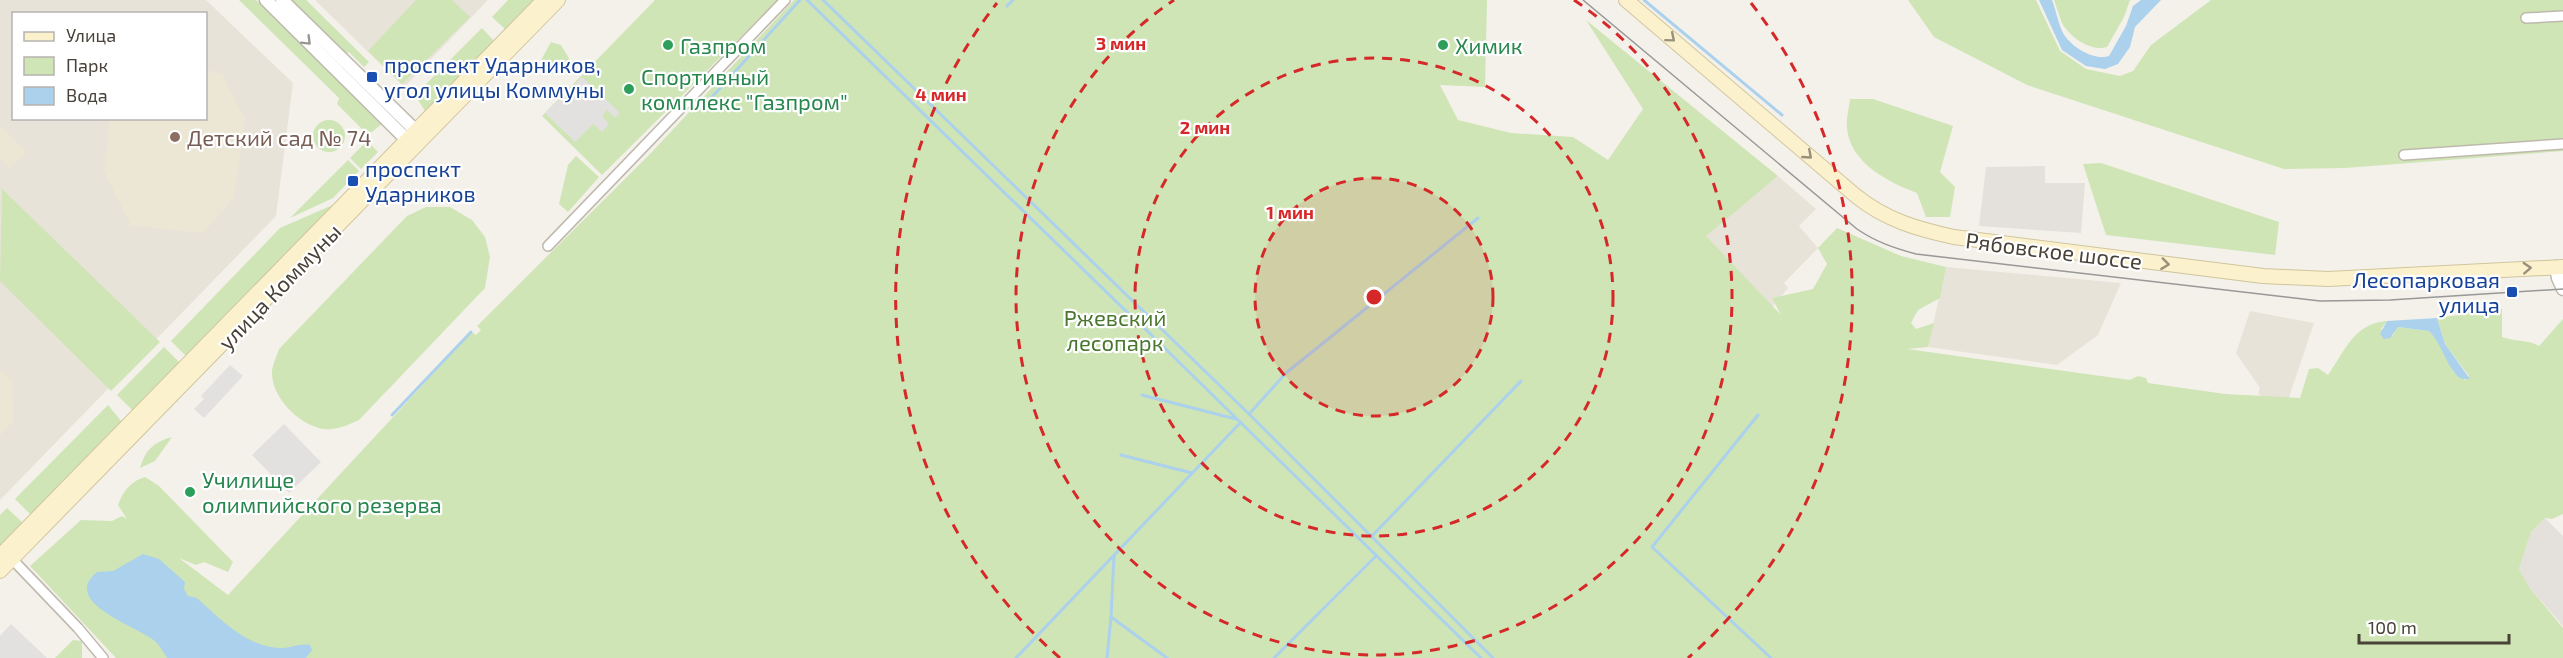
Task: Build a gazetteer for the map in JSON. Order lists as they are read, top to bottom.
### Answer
{
  "streets": {
    "main road": ["Рябовское шоссе", "улица Коммуны"]
  },
  "one_way": ["Рябовское шоссе"],
  "parks": ["Ржевский лесопарк"],
  "places": {
    "other": [
      "Газпром",
      "Химик",
      "Cпортивный комплекс \"Газпром\"",
      "Детский сад № 74",
      "Училище олимпийского резерва"
    ],
    "transit": ["проспект Ударников, угол улицы Коммуны", "проспект Ударников", "Лесопарковая улица"]
  },
  "legend": ["Улица", "Парк", "Вода"],
  "scale_bar": "100 m",
  "rings": [
    "3 мин",
    "4 мин",
    "2 мин",
    "1 мин"
  ]
}
